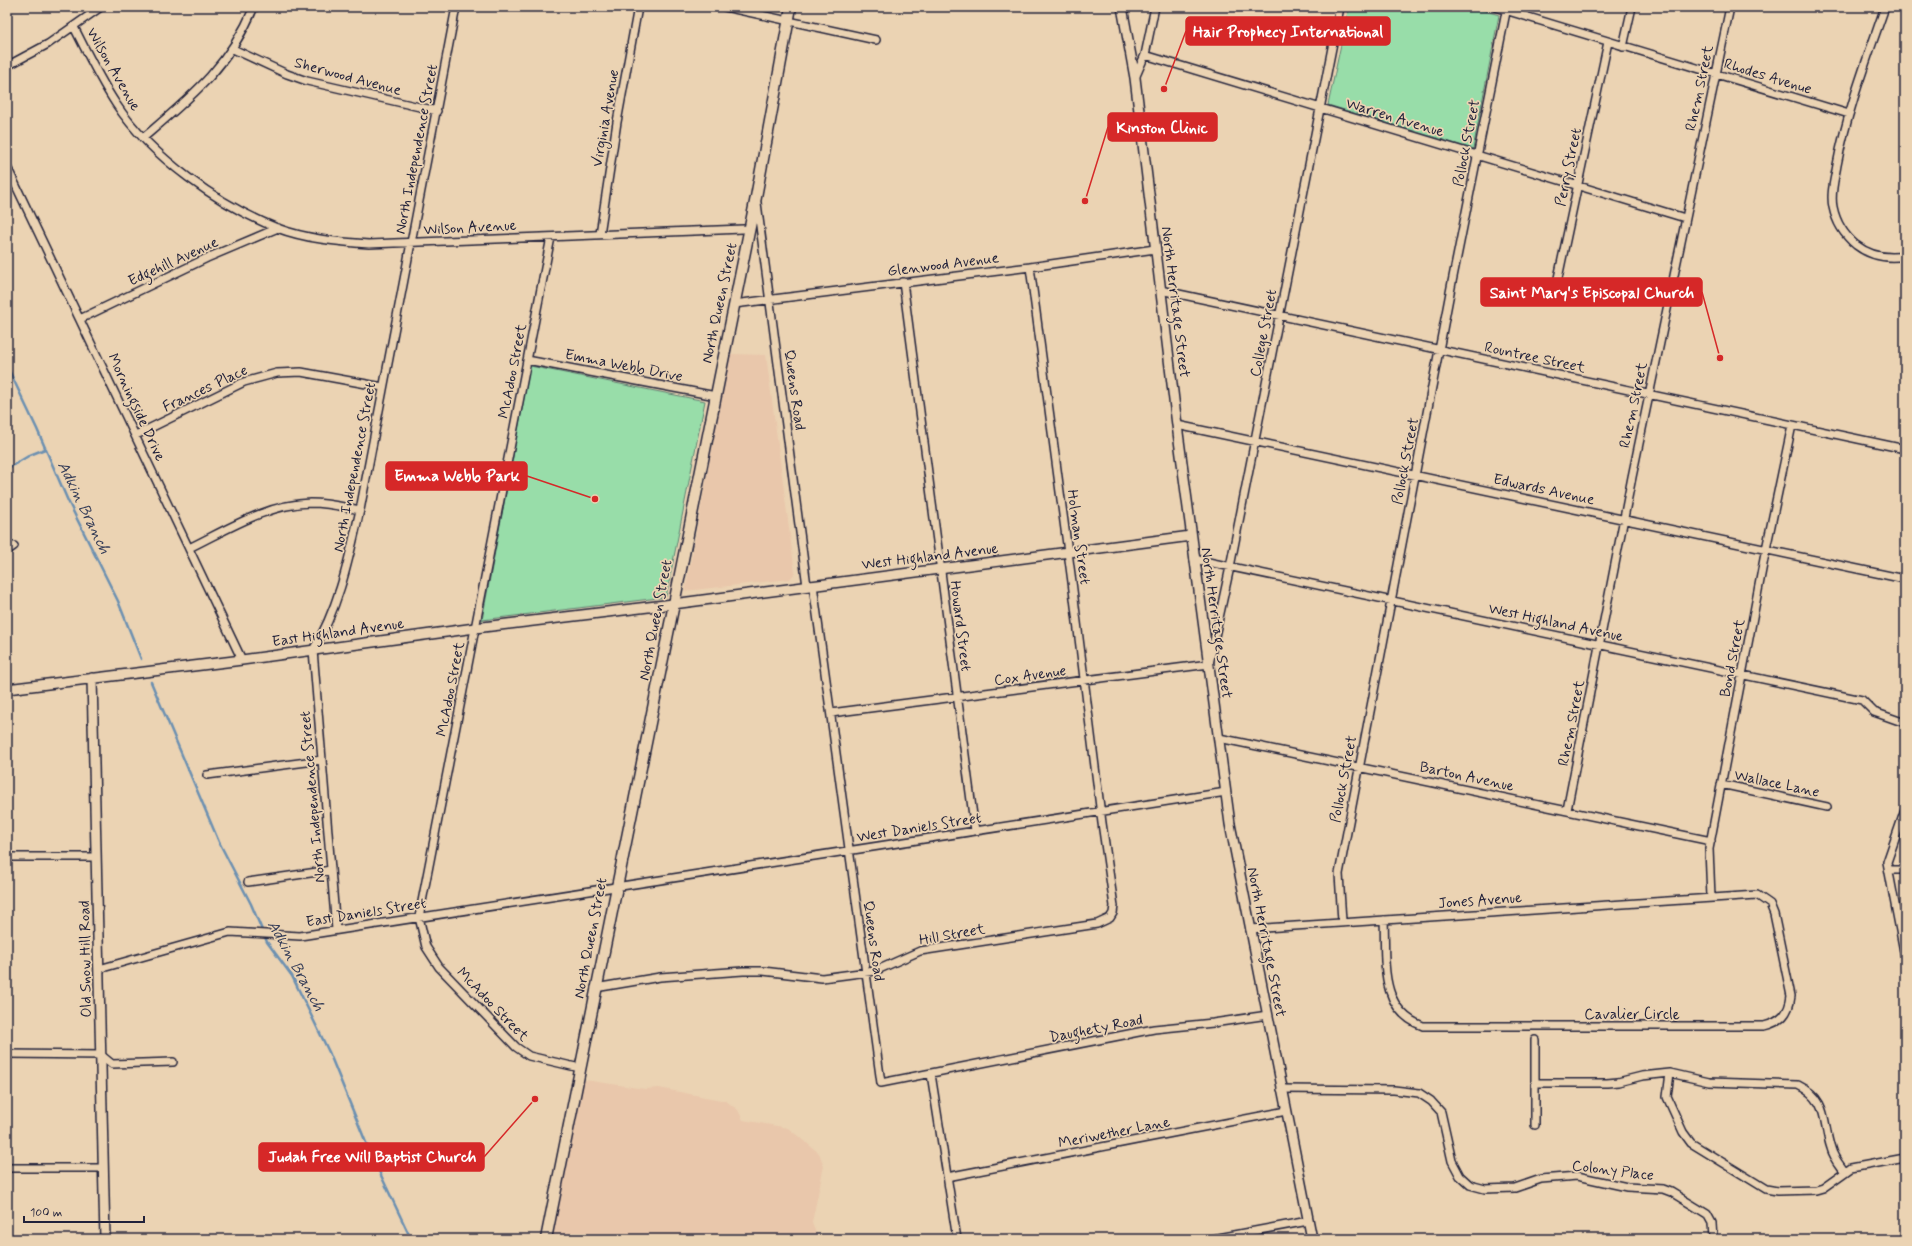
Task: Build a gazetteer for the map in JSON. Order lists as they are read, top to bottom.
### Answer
{
  "streets": {
    "main road": ["North Queen Street"],
    "street": [
      "Wilson Avenue",
      "Sherwood Avenue",
      "Rhodes Avenue",
      "Rhem Street",
      "Warren Avenue",
      "Virginia Avenue",
      "Pollock Street",
      "North Independence Street",
      "Perry Street",
      "Edgehill Avenue",
      "Glenwood Avenue",
      "North Herritage Street",
      "College Street",
      "Rountree Street",
      "Emma Webb Drive",
      "McAdoo Street",
      "Frances Place",
      "Queens Road",
      "Morningside Drive",
      "Edwards Avenue",
      "Holman Street",
      "West Highland Avenue",
      "Howard Street",
      "East Highland Avenue",
      "Bond Street",
      "Cox Avenue",
      "Barton Avenue",
      "Wallace Lane",
      "West Daniels Street",
      "Jones Avenue",
      "East Daniels Street",
      "Hill Street",
      "Old Snow Hill Road",
      "Cavalier Circle",
      "Daughety Road",
      "Meriwether Lane",
      "Colony Place"
    ]
  },
  "crossings": [
    ["Wilson Avenue", "Virginia Avenue"],
    ["Wilson Avenue", "North Independence Street"],
    ["Wilson Avenue", "Edgehill Avenue"],
    ["Wilson Avenue", "McAdoo Street"],
    ["Sherwood Avenue", "North Independence Street"],
    ["Rhodes Avenue", "Rhem Street"],
    ["Rhodes Avenue", "Pollock Street"],
    ["Rhodes Avenue", "Perry Street"],
    ["Rhem Street", "Warren Avenue"],
    ["Rhem Street", "Rountree Street"],
    ["Rhem Street", "Edwards Avenue"],
    ["Rhem Street", "West Highland Avenue"],
    ["Rhem Street", "Barton Avenue"],
    ["Warren Avenue", "Pollock Street"],
    ["Warren Avenue", "Perry Street"],
    ["Warren Avenue", "College Street"],
    ["Pollock Street", "Rountree Street"],
    ["Pollock Street", "Edwards Avenue"],
    ["Pollock Street", "West Highland Avenue"],
    ["Pollock Street", "Barton Avenue"],
    ["Pollock Street", "Jones Avenue"],
    ["North Independence Street", "Frances Place"],
    ["North Independence Street", "East Highland Avenue"],
    ["North Independence Street", "East Daniels Street"],
    ["Edgehill Avenue", "Morningside Drive"],
    ["Glenwood Avenue", "North Herritage Street"],
    ["Glenwood Avenue", "North Queen Street"],
    ["Glenwood Avenue", "Queens Road"],
    ["Glenwood Avenue", "Holman Street"],
    ["Glenwood Avenue", "Howard Street"],
    ["North Herritage Street", "College Street"],
    ["North Herritage Street", "Rountree Street"],
    ["North Herritage Street", "Edwards Avenue"],
    ["North Herritage Street", "West Highland Avenue"],
    ["North Herritage Street", "Cox Avenue"],
    ["North Herritage Street", "Barton Avenue"],
    ["North Herritage Street", "West Daniels Street"],
    ["North Herritage Street", "Jones Avenue"],
    ["North Herritage Street", "Daughety Road"],
    ["North Herritage Street", "Meriwether Lane"],
    ["North Herritage Street", "Colony Place"],
    ["North Queen Street", "Emma Webb Drive"],
    ["North Queen Street", "McAdoo Street"],
    ["North Queen Street", "Queens Road"],
    ["North Queen Street", "West Highland Avenue"],
    ["North Queen Street", "East Highland Avenue"],
    ["North Queen Street", "West Daniels Street"],
    ["North Queen Street", "East Daniels Street"],
    ["North Queen Street", "Hill Street"],
    ["College Street", "Rountree Street"],
    ["College Street", "Edwards Avenue"],
    ["College Street", "West Highland Avenue"],
    ["College Street", "Cox Avenue"],
    ["Rountree Street", "Bond Street"],
    ["Emma Webb Drive", "McAdoo Street"],
    ["McAdoo Street", "East Highland Avenue"],
    ["McAdoo Street", "East Daniels Street"],
    ["Frances Place", "Morningside Drive"],
    ["Queens Road", "West Highland Avenue"],
    ["Queens Road", "Cox Avenue"],
    ["Queens Road", "West Daniels Street"],
    ["Queens Road", "Hill Street"],
    ["Queens Road", "Daughety Road"],
    ["Morningside Drive", "East Highland Avenue"],
    ["Edwards Avenue", "Bond Street"],
    ["Holman Street", "West Highland Avenue"],
    ["Holman Street", "Cox Avenue"],
    ["Holman Street", "West Daniels Street"],
    ["Holman Street", "Hill Street"],
    ["West Highland Avenue", "Howard Street"],
    ["West Highland Avenue", "East Highland Avenue"],
    ["West Highland Avenue", "Bond Street"],
    ["Howard Street", "Cox Avenue"],
    ["Howard Street", "West Daniels Street"],
    ["East Highland Avenue", "Old Snow Hill Road"],
    ["Bond Street", "Barton Avenue"],
    ["Bond Street", "Wallace Lane"],
    ["Bond Street", "Jones Avenue"],
    ["Bond Street", "Cavalier Circle"],
    ["West Daniels Street", "East Daniels Street"],
    ["West Daniels Street", "Hill Street"],
    ["Jones Avenue", "Cavalier Circle"],
    ["East Daniels Street", "Old Snow Hill Road"]
  ],
  "water": ["Adkin Branch"],
  "places": [
    "Hair Prophecy International",
    "Kinston Clinic",
    "Saint Mary's Episcopal Church",
    "Emma Webb Park",
    "Judah Free Will Baptist Church"
  ],
  "scale_bar": "100 m"
}
